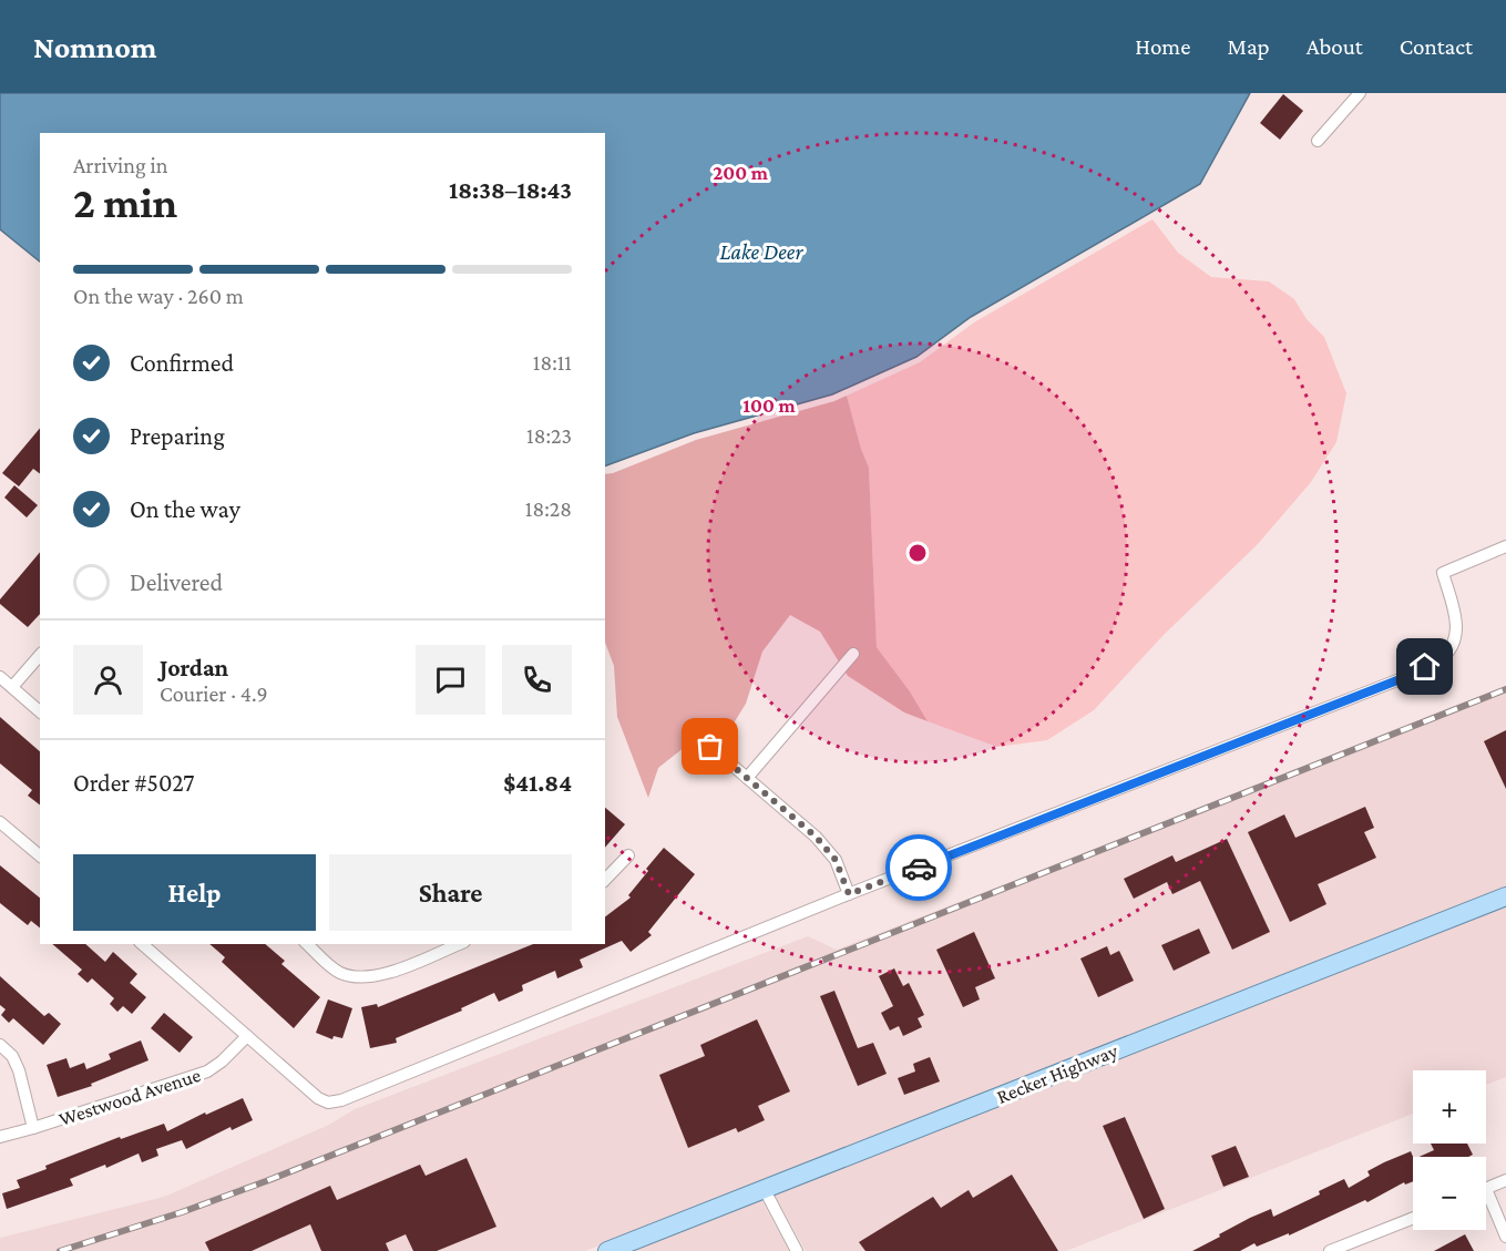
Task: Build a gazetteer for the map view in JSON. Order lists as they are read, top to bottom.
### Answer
{
  "streets": {
    "main road": ["Recker Highway"],
    "street": ["Westwood Avenue"]
  },
  "water": ["Lake Deer"],
  "page": {
    "header": "Nomnom",
    "nav": [
      "Home",
      "Map",
      "About",
      "Contact"
    ],
    "heading": ["2 min", "Arriving in", "18:38–18:43"],
    "panel": [
      "Jordan",
      "Courier · 4.9",
      "Order #5027",
      "$41.84"
    ],
    "bar": "On the way · 260 m",
    "list": [
      ["Confirmed", "18:11"],
      ["Preparing", "18:23"],
      ["On the way", "18:28"],
      "Delivered"
    ],
    "buttons": ["Help", "Share"],
    "map_buttons": ["+", "−"]
  },
  "rings": ["200 m", "100 m"]
}
